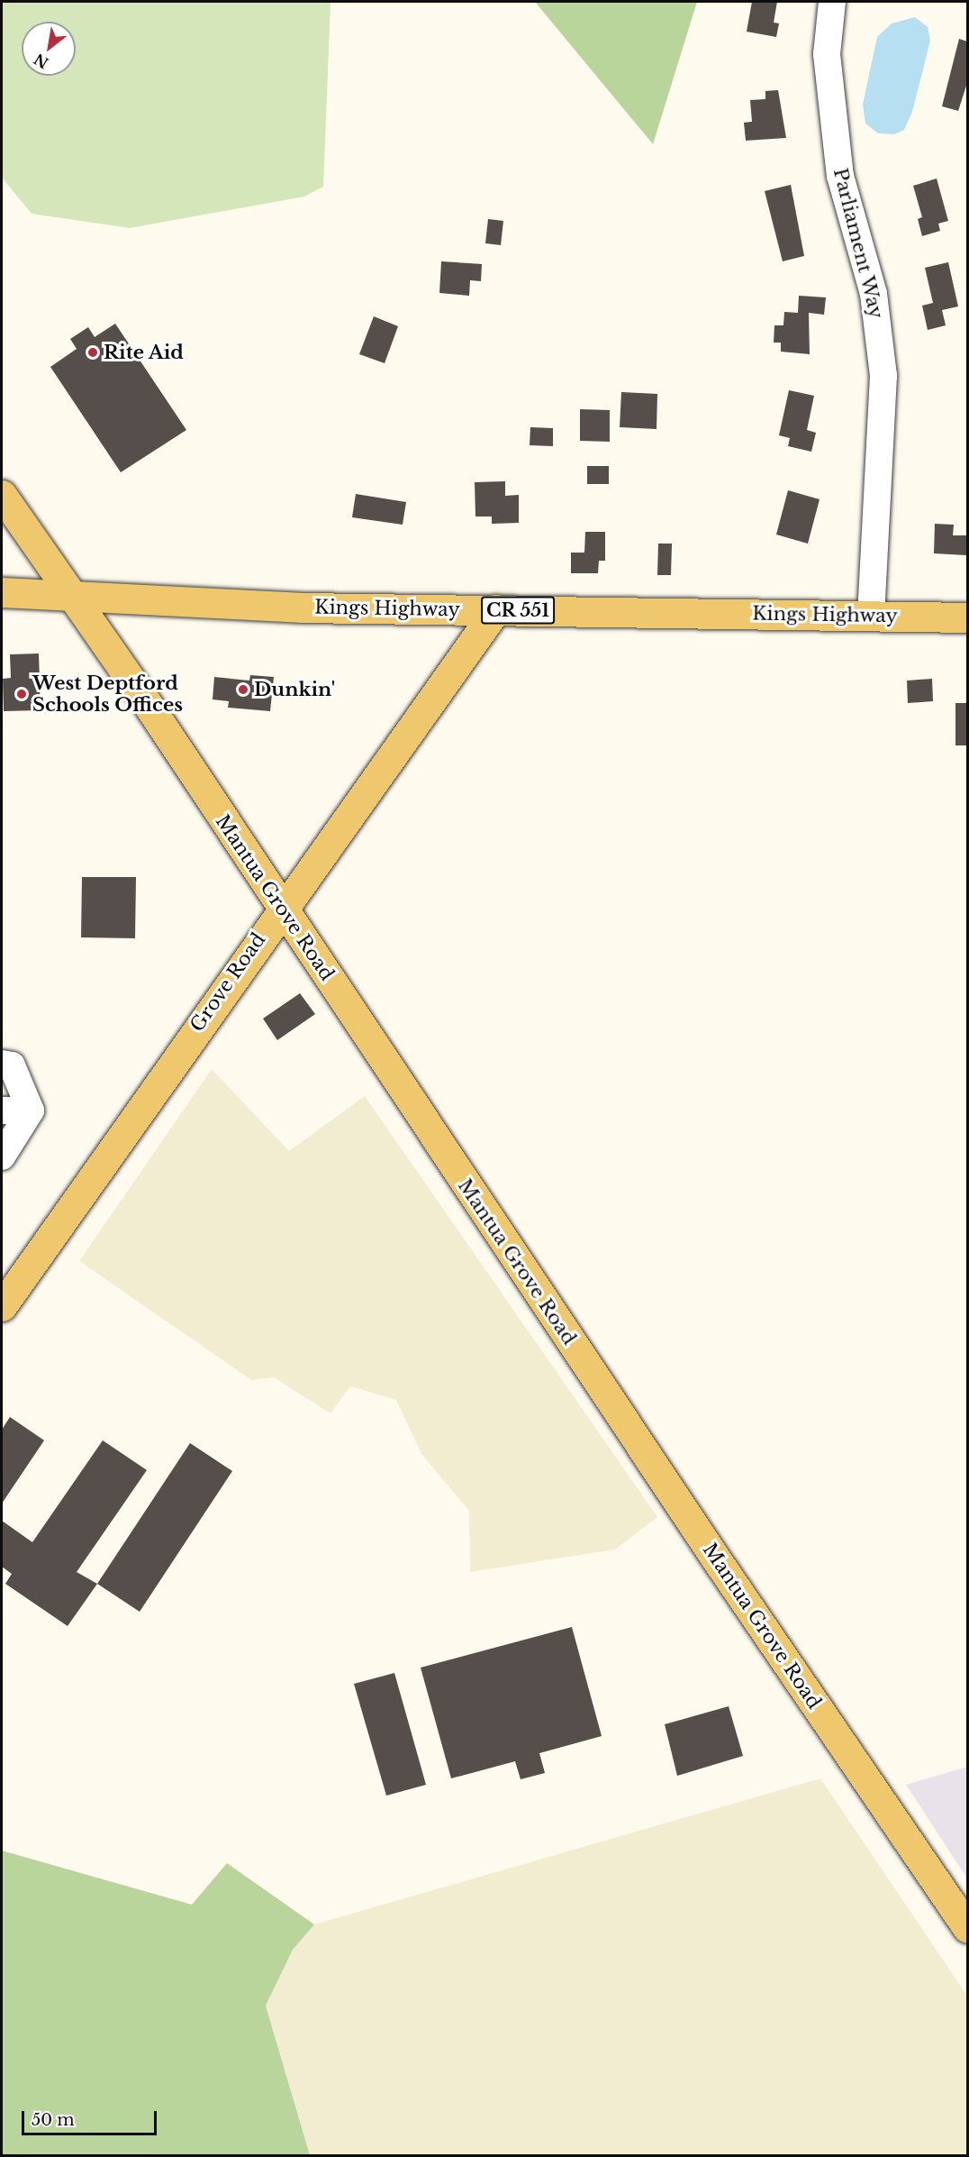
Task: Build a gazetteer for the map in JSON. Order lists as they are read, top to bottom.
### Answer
{
  "streets": {
    "main road": [
      "Kings Highway",
      "CR 551",
      "Mantua Grove Road",
      "Grove Road"
    ],
    "street": ["Parliament Way"]
  },
  "crossings": [
    ["Parliament Way", "Kings Highway"],
    ["Kings Highway", "Mantua Grove Road"],
    ["Kings Highway", "Grove Road"],
    ["Mantua Grove Road", "Grove Road"]
  ],
  "places": ["Rite Aid", "Dunkin'", "West Deptford Schools Offices"],
  "scale_bar": "50 m",
  "north": "bottom left"
}
